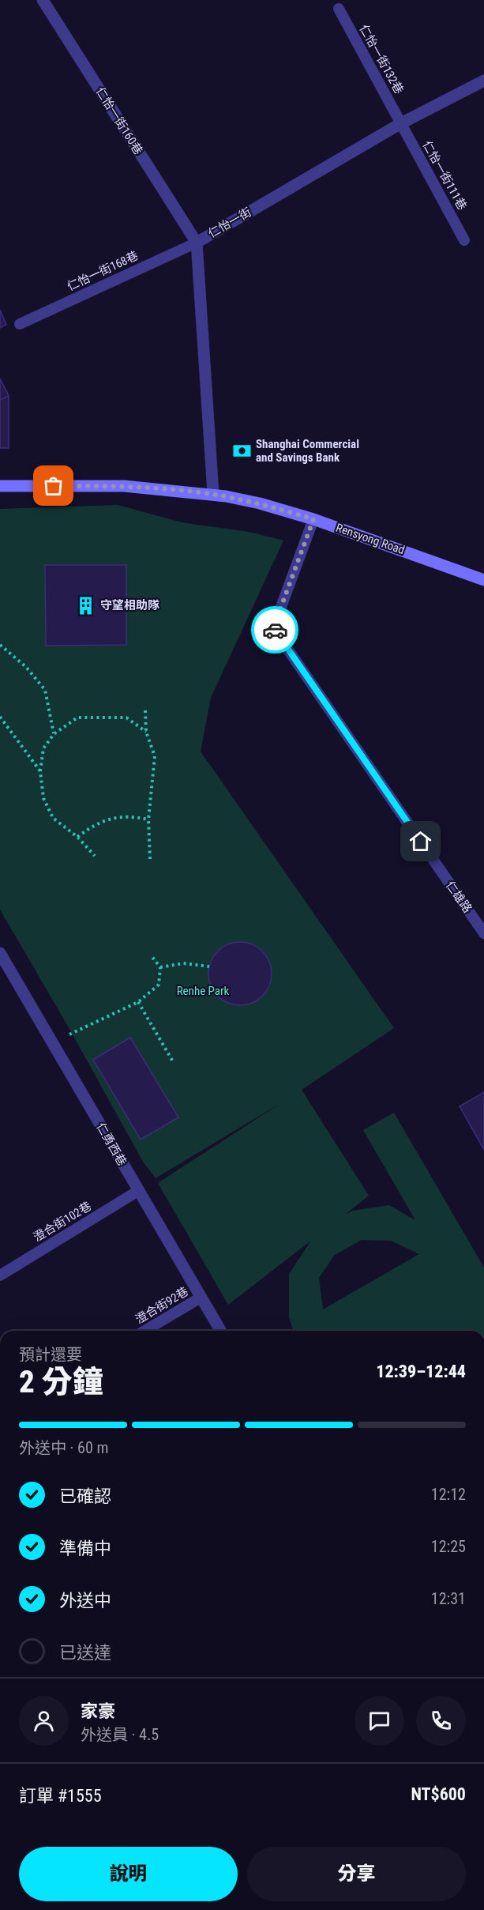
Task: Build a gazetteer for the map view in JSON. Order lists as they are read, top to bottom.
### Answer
{
  "streets": {
    "street": [
      "仁怡一街160巷",
      "仁怡一街",
      "Rensyong Road",
      "仁勇西巷"
    ],
    "lane": [
      "仁怡一街132巷",
      "仁怡一街111巷",
      "仁怡一街168巷",
      "仁雄路",
      "澄合街102巷",
      "澄合街92巷"
    ]
  },
  "crossings": [
    ["仁怡一街132巷", "仁怡一街111巷"],
    ["仁怡一街132巷", "仁怡一街"],
    ["仁怡一街160巷", "仁怡一街"],
    ["仁怡一街160巷", "仁怡一街168巷"],
    ["仁怡一街111巷", "仁怡一街"],
    ["仁怡一街", "仁怡一街168巷"],
    ["仁怡一街", "Rensyong Road"],
    ["Rensyong Road", "仁雄路"],
    ["仁勇西巷", "澄合街102巷"],
    ["仁勇西巷", "澄合街92巷"]
  ],
  "parks": ["Renhe Park"],
  "places": {
    "bank": ["Shanghai Commercial and Savings Bank"],
    "building": ["守望相助隊"]
  },
  "page": {
    "heading": ["2 分鐘", "預計還要", "12:39–12:44"],
    "panel": [
      "家豪",
      "外送員 · 4.5",
      "訂單 #1555",
      "NT$600"
    ],
    "bar": "外送中 · 60 m",
    "list": [
      ["已確認", "12:12"],
      ["準備中", "12:25"],
      ["外送中", "12:31"],
      "已送達"
    ],
    "buttons": ["說明", "分享"]
  }
}
